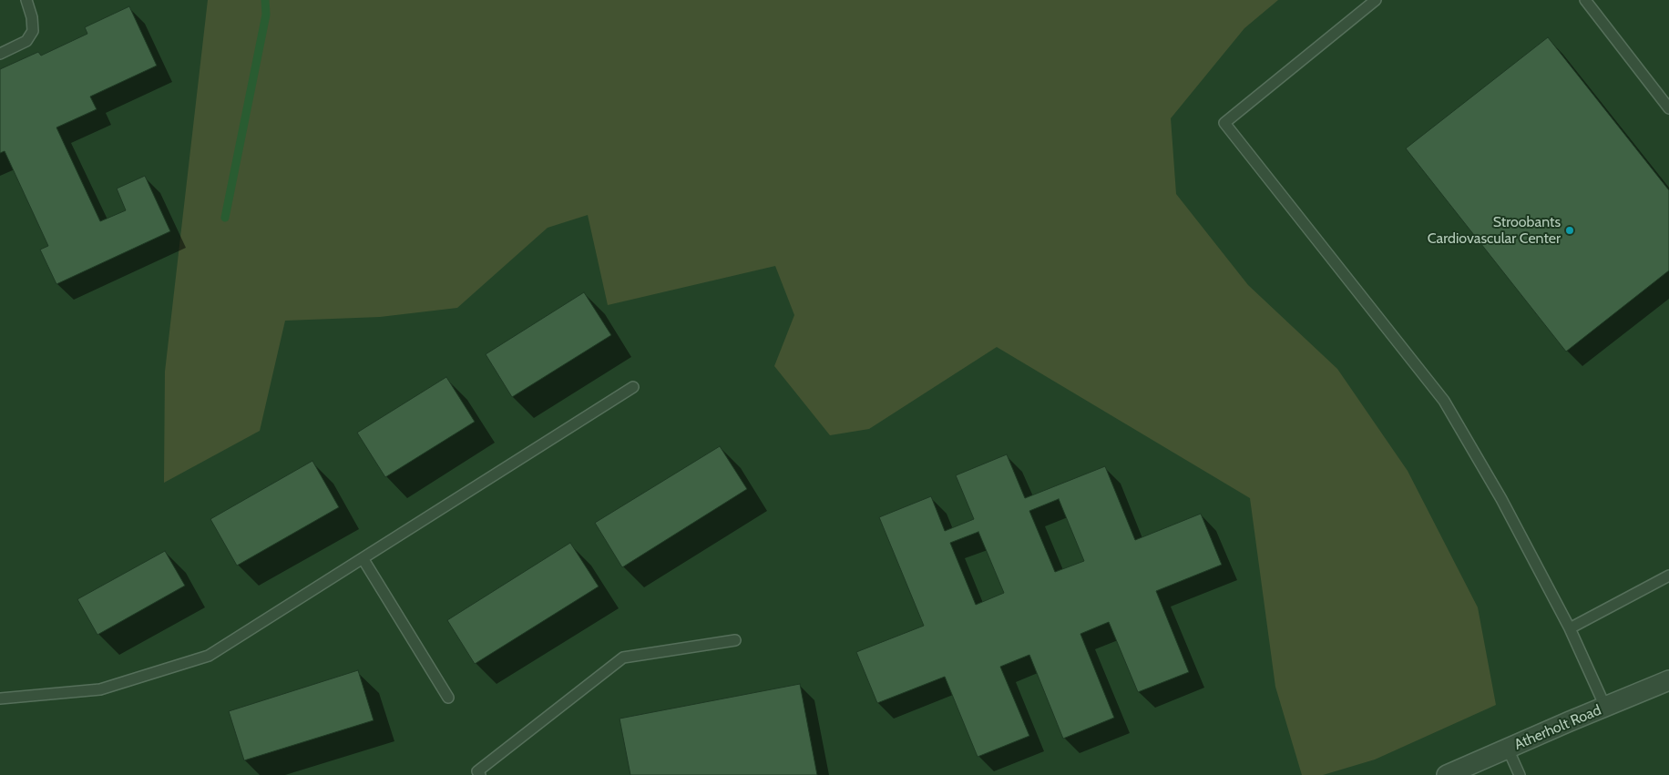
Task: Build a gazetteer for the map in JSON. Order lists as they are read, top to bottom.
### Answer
{
  "streets": {
    "street": ["Atherholt Road"]
  },
  "places": ["Stroobants Cardiovascular Center"]
}
